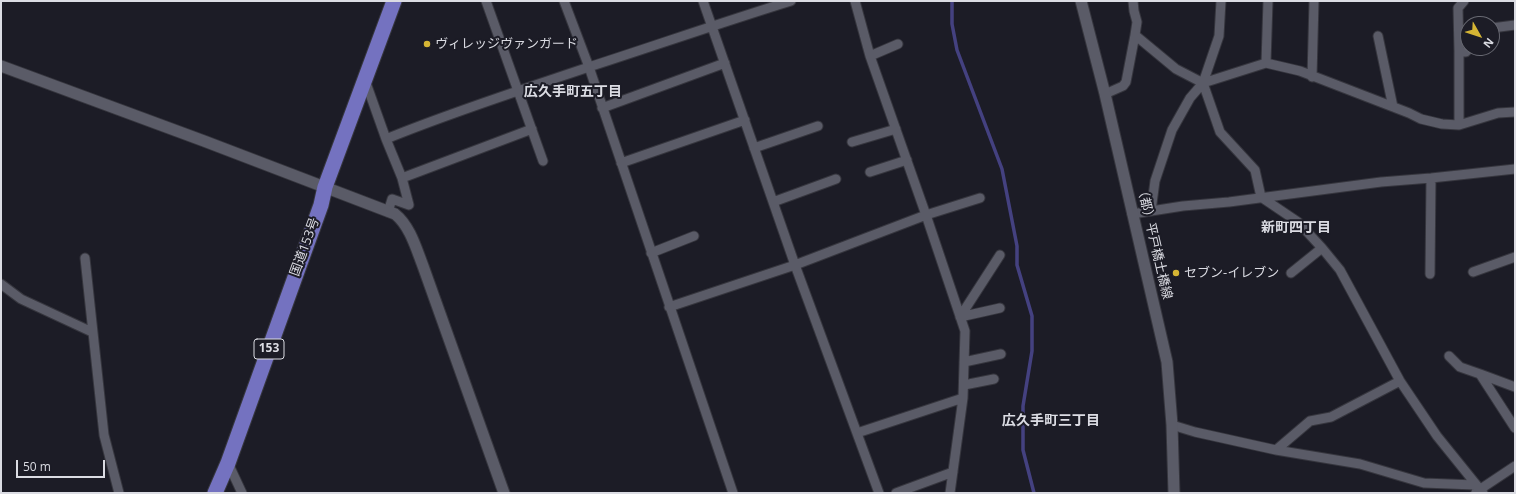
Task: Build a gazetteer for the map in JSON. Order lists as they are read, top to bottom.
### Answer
{
  "streets": {
    "highway": ["国道153号", "153"],
    "street": ["（都）平戸橋土橋線"]
  },
  "districts": ["広久手町五丁目", "新町四丁目", "広久手町三丁目"],
  "places": ["ヴィレッジヴァンガード", "セブン-イレブン"],
  "scale_bar": "50 m",
  "north": "bottom right"
}
